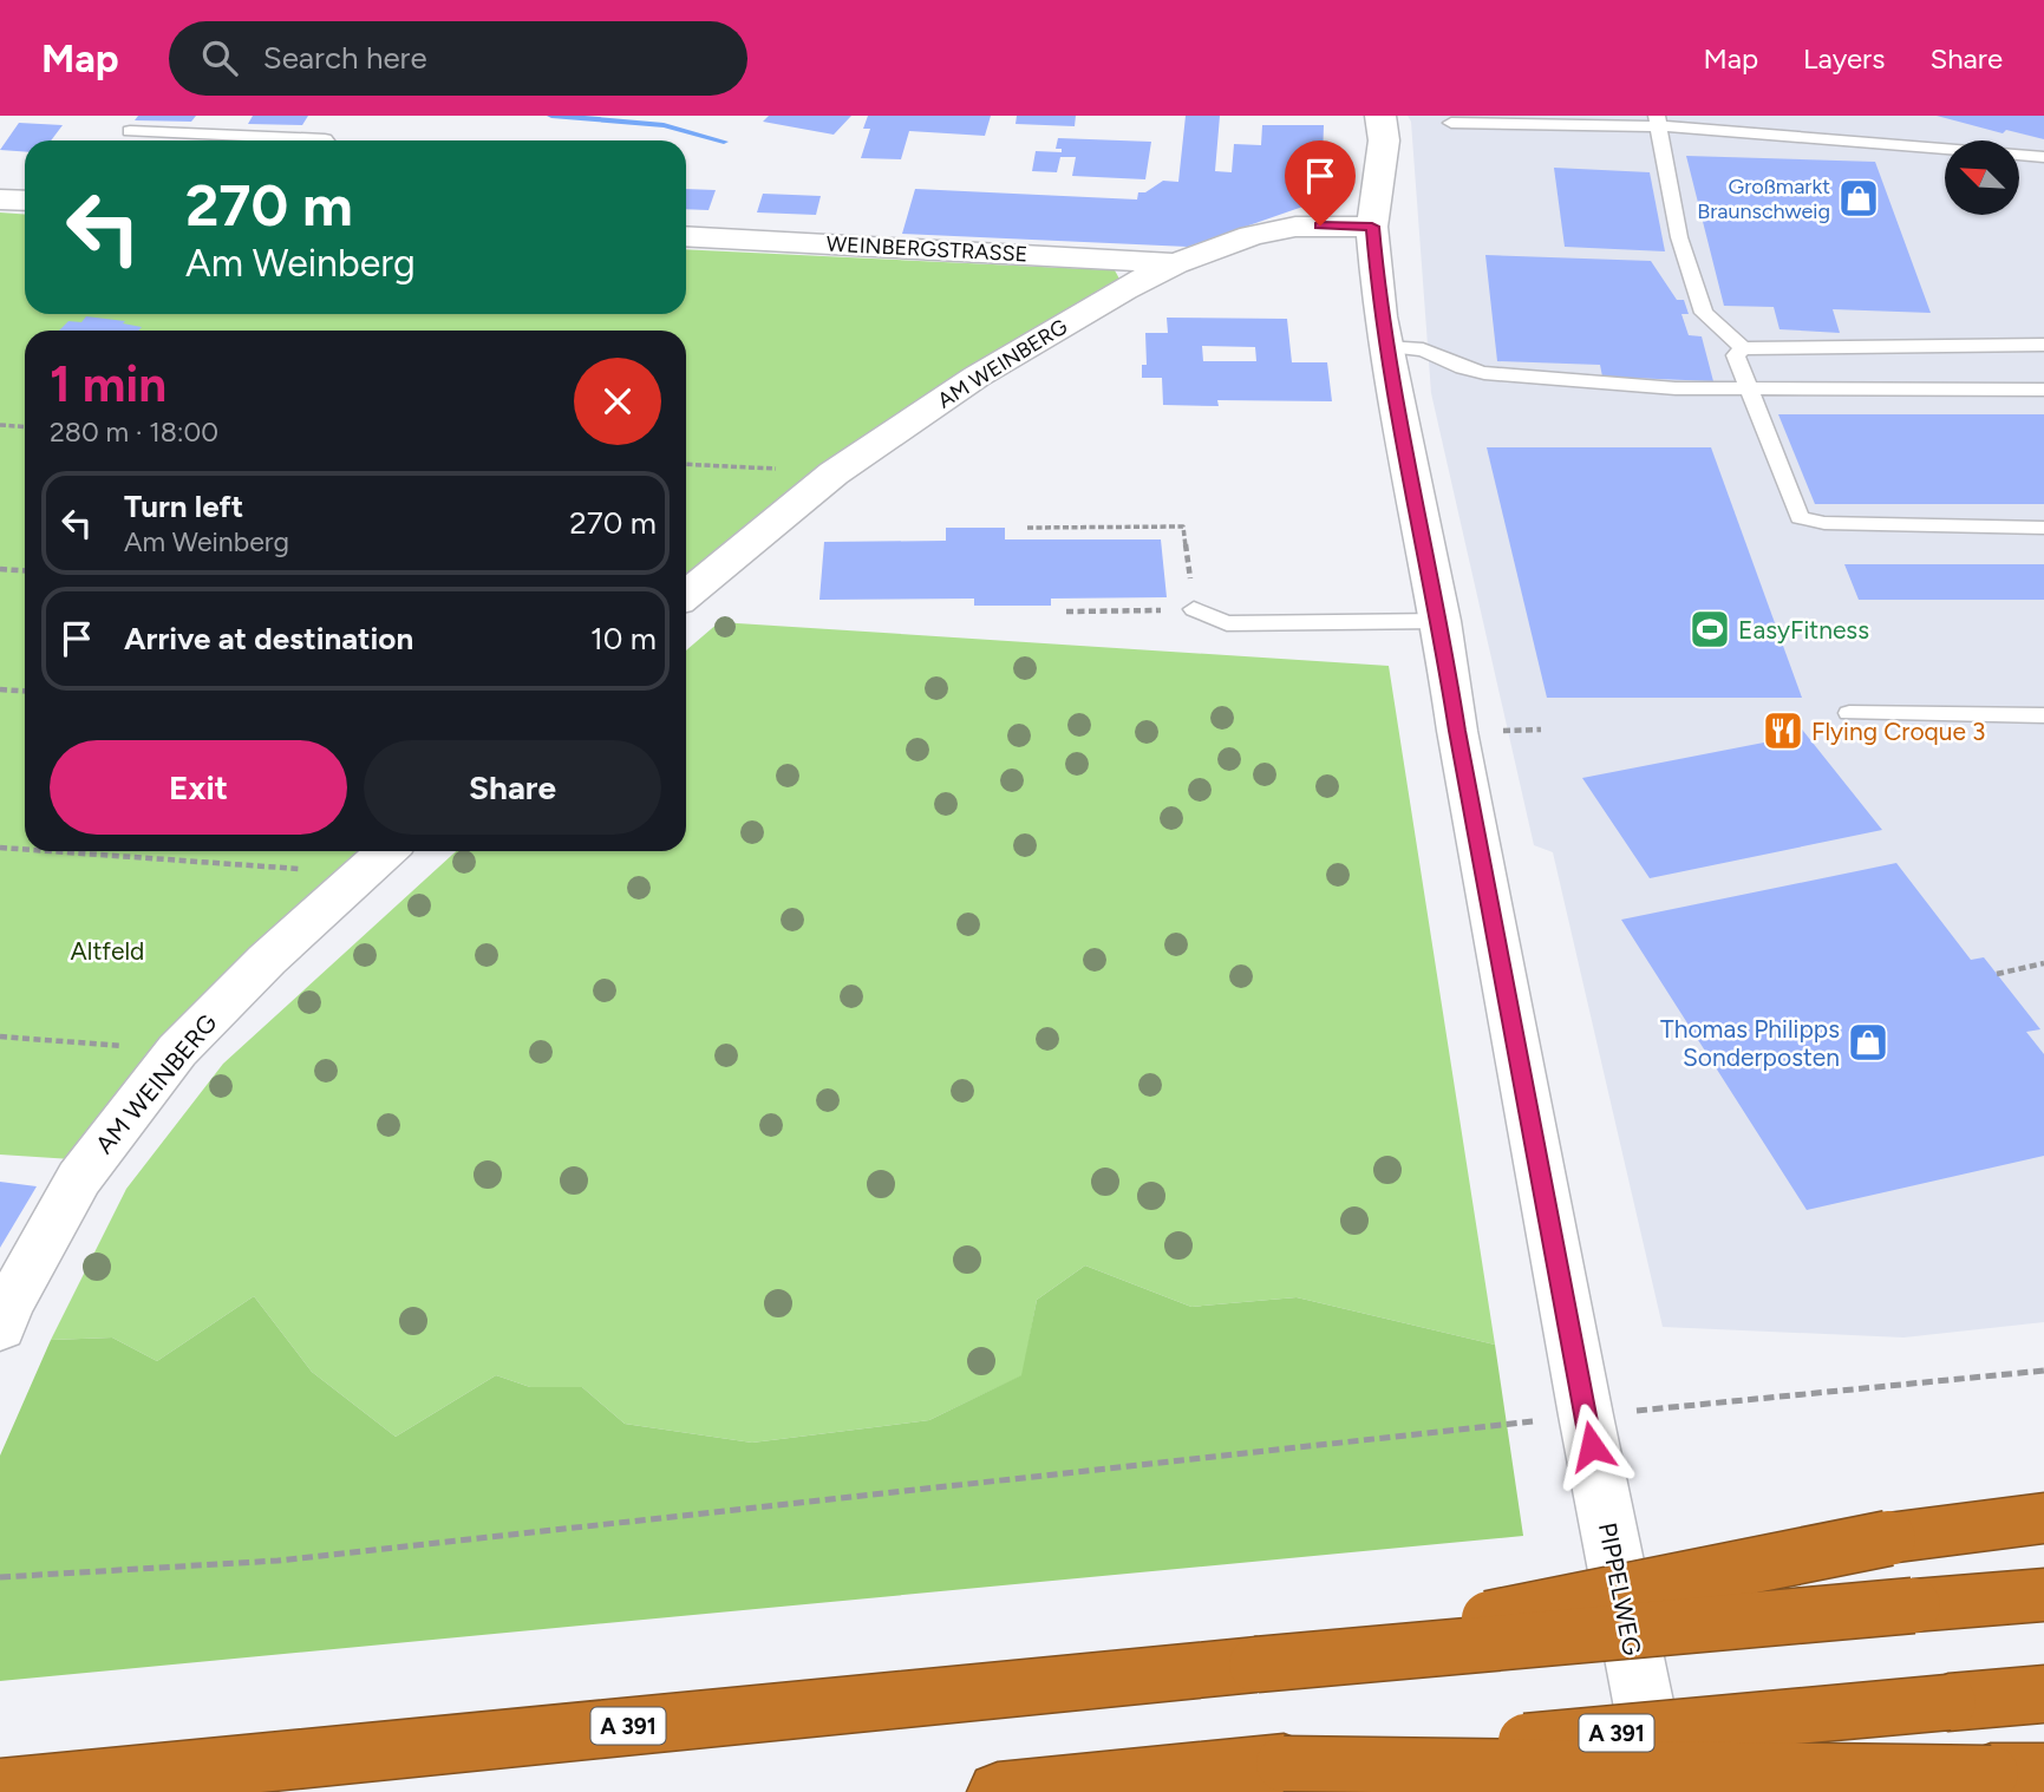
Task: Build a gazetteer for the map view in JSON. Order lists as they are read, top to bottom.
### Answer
{
  "streets": {
    "highway": ["A 391"],
    "street": ["WEINBERGSTRASSE", "AM WEINBERG", "PIPPELWEG"]
  },
  "crossings": [
    ["WEINBERGSTRASSE", "AM WEINBERG"],
    ["AM WEINBERG", "PIPPELWEG"]
  ],
  "parks": ["Altfeld"],
  "places": {
    "shop": ["Großmarkt Braunschweig", "Thomas Philipps Sonderposten"],
    "sports": ["EasyFitness"],
    "restaurant": ["Flying Croque 3"]
  },
  "north": "top left",
  "page": {
    "header": "Map",
    "search": "Search here",
    "nav": ["Map", "Layers", "Share"],
    "turn": ["270 m", "Am Weinberg"],
    "heading": ["1 min", "280 m · 18:00"],
    "list": [
      {
        "name": "Turn left",
        "note": "Am Weinberg",
        "value": "270 m"
      },
      {
        "name": "Arrive at destination",
        "value": "10 m"
      }
    ],
    "buttons": ["Exit", "Share"]
  }
}
